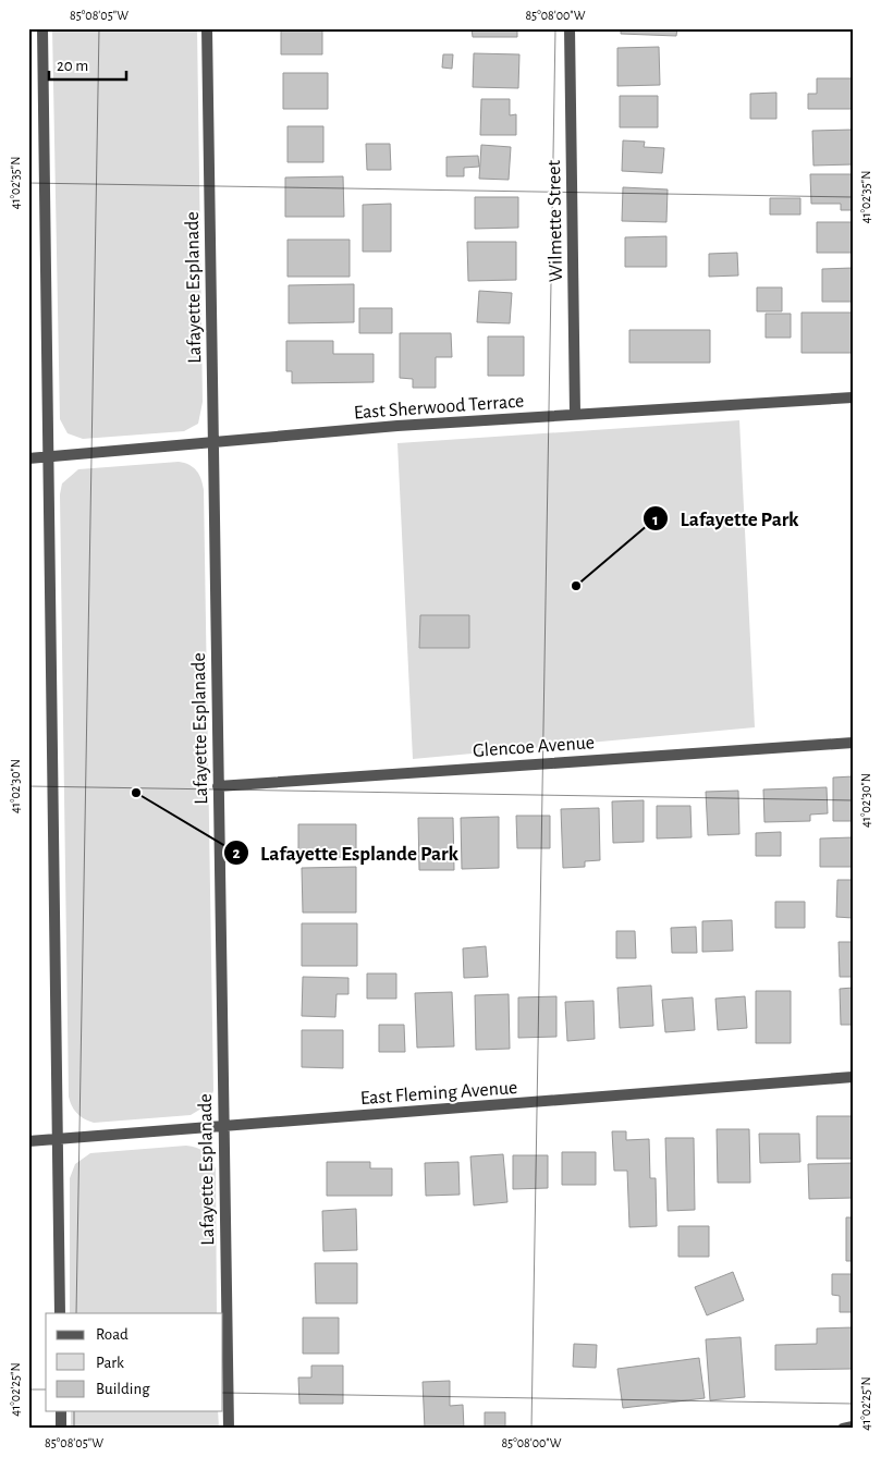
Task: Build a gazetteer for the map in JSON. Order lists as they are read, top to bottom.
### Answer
{
  "streets": {
    "street": [
      "Wilmette Street",
      "Lafayette Esplanade",
      "East Sherwood Terrace",
      "Glencoe Avenue",
      "East Fleming Avenue"
    ]
  },
  "crossings": [
    ["Wilmette Street", "East Sherwood Terrace"],
    ["Lafayette Esplanade", "East Sherwood Terrace"],
    ["Lafayette Esplanade", "Glencoe Avenue"],
    ["Lafayette Esplanade", "East Fleming Avenue"]
  ],
  "places": ["Lafayette Park", "Lafayette Esplande Park"],
  "legend": ["Road", "Park", "Building"],
  "scale_bar": "20 m",
  "coordinates": [
    "85°08'05\"W",
    "85°08'00\"W",
    "41°02'35\"N",
    "41°02'30\"N",
    "41°02'25\"N"
  ]
}
